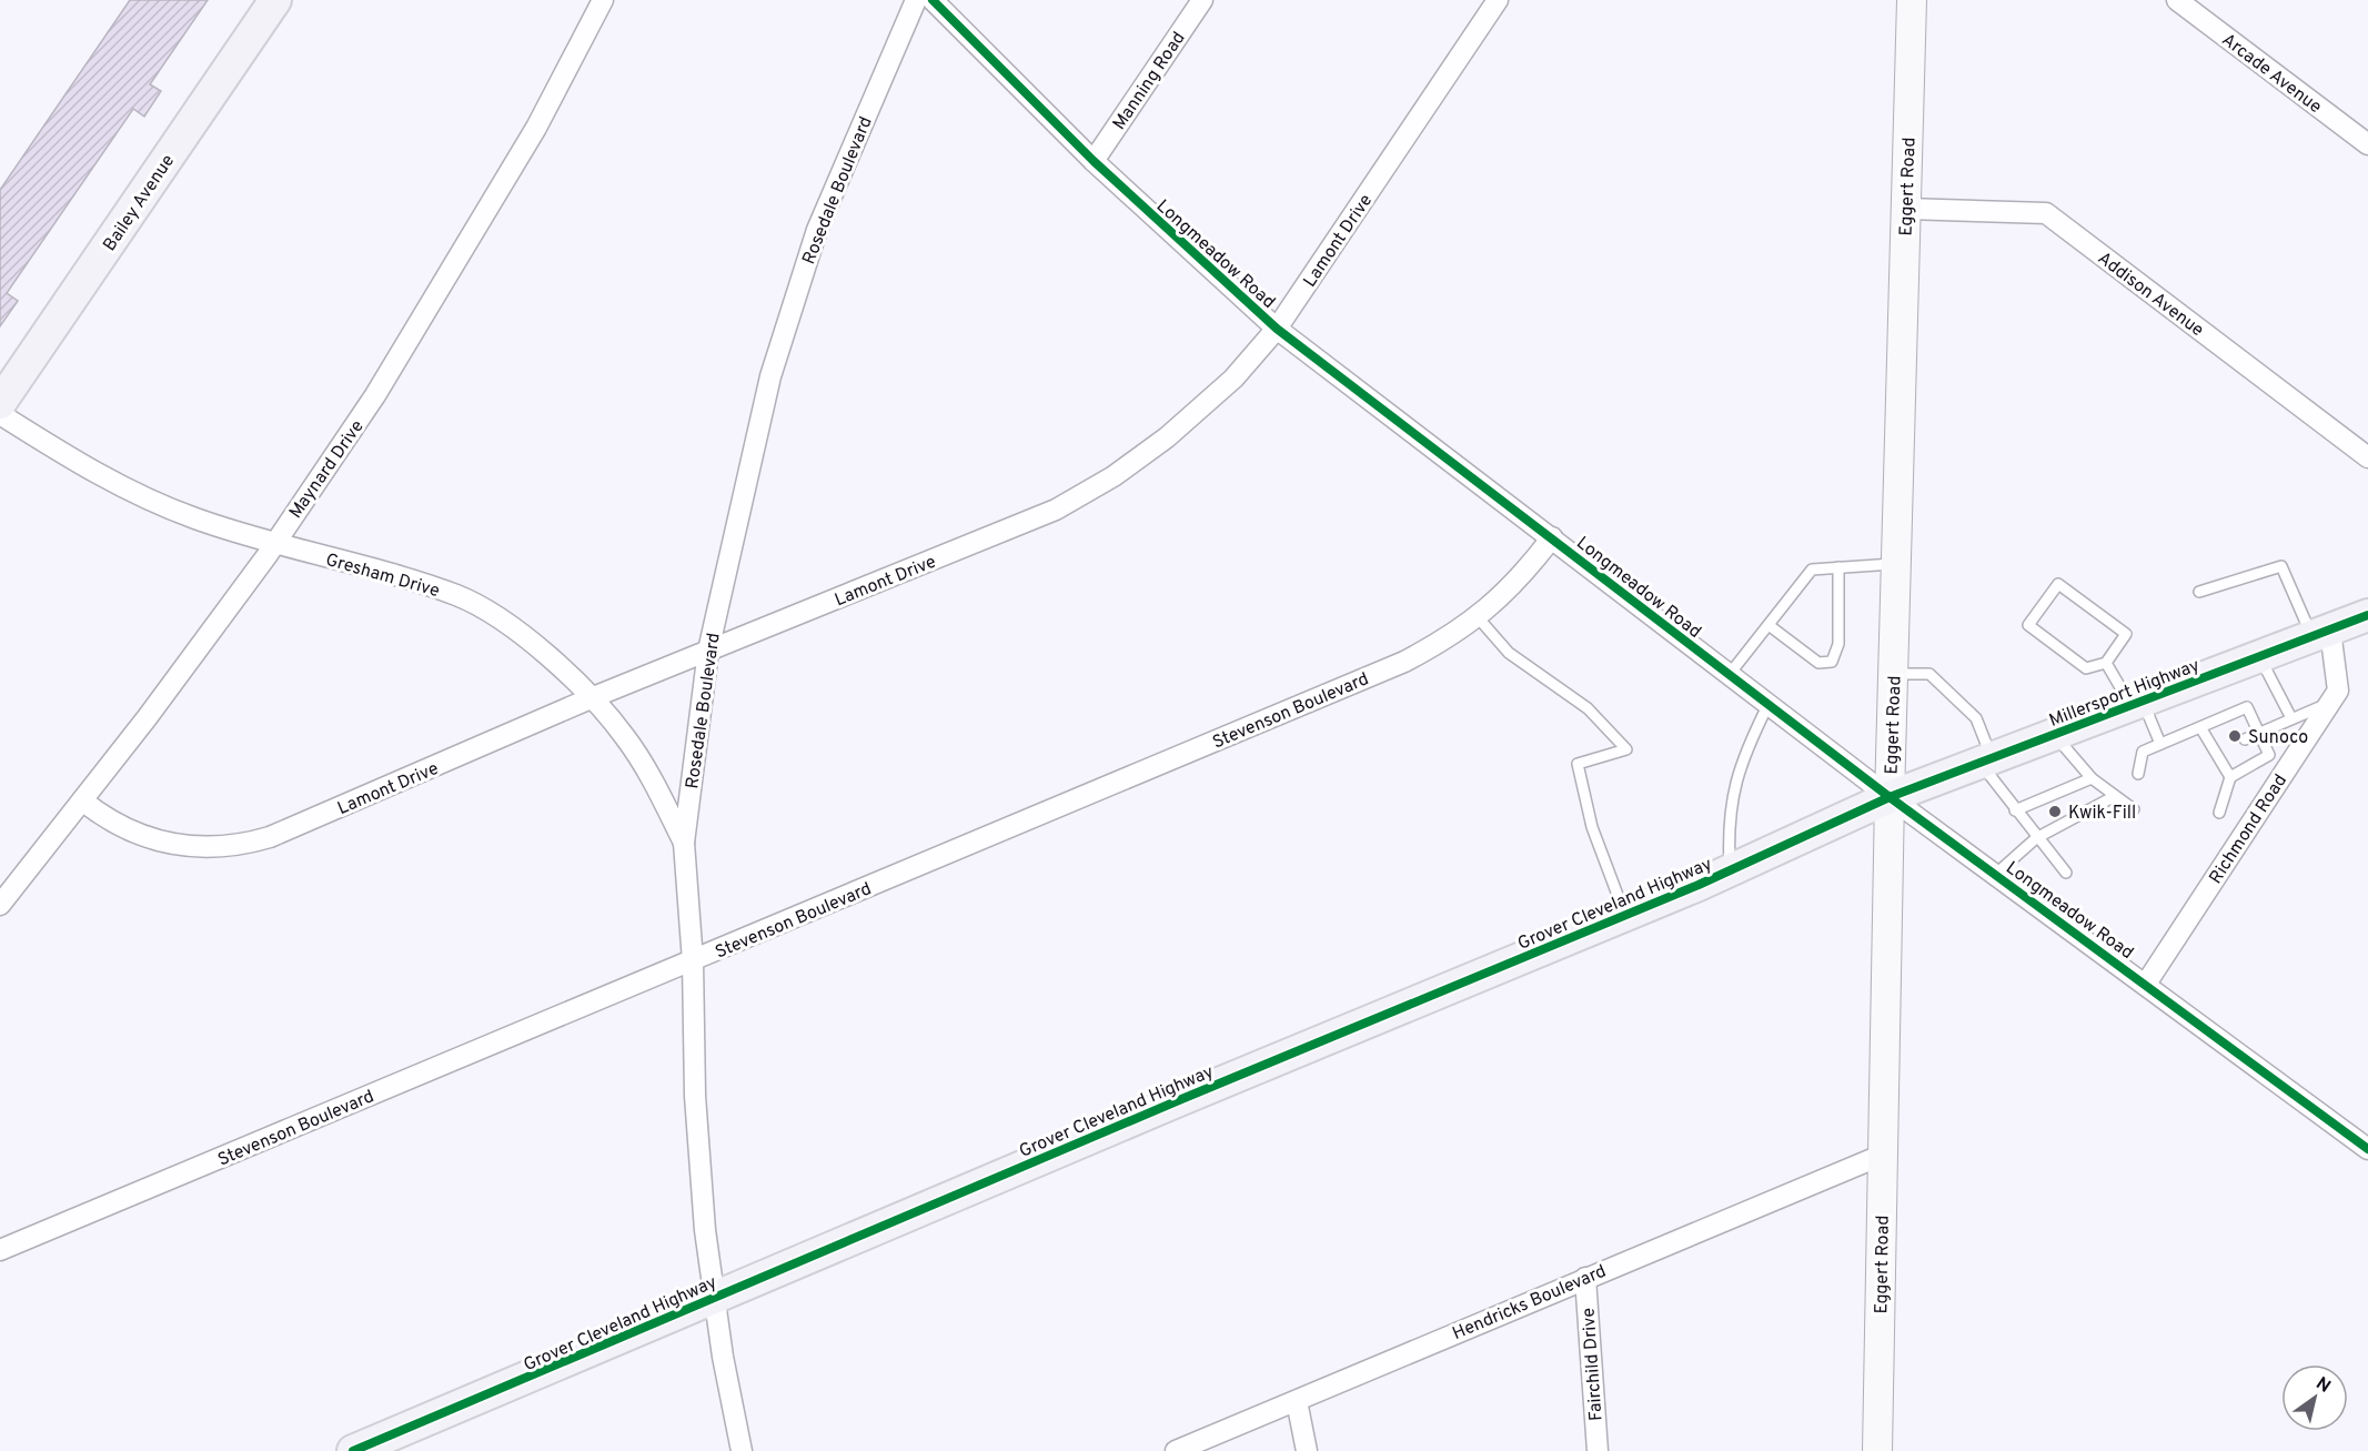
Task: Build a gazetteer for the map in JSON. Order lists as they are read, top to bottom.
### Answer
{
  "streets": {
    "main road": ["Bailey Avenue", "Millersport Highway", "Grover Cleveland Highway"],
    "street": [
      "Arcade Avenue",
      "Manning Road",
      "Eggert Road",
      "Rosedale Boulevard",
      "Lamont Drive",
      "Longmeadow Road",
      "Addison Avenue",
      "Maynard Drive",
      "Gresham Drive",
      "Stevenson Boulevard",
      "Richmond Road",
      "Hendricks Boulevard",
      "Fairchild Drive"
    ]
  },
  "crossings": [
    ["Manning Road", "Longmeadow Road"],
    ["Eggert Road", "Longmeadow Road"],
    ["Eggert Road", "Addison Avenue"],
    ["Eggert Road", "Millersport Highway"],
    ["Eggert Road", "Grover Cleveland Highway"],
    ["Eggert Road", "Hendricks Boulevard"],
    ["Rosedale Boulevard", "Lamont Drive"],
    ["Rosedale Boulevard", "Gresham Drive"],
    ["Rosedale Boulevard", "Stevenson Boulevard"],
    ["Rosedale Boulevard", "Grover Cleveland Highway"],
    ["Lamont Drive", "Longmeadow Road"],
    ["Lamont Drive", "Maynard Drive"],
    ["Lamont Drive", "Gresham Drive"],
    ["Longmeadow Road", "Millersport Highway"],
    ["Longmeadow Road", "Stevenson Boulevard"],
    ["Longmeadow Road", "Richmond Road"],
    ["Longmeadow Road", "Grover Cleveland Highway"],
    ["Maynard Drive", "Gresham Drive"],
    ["Millersport Highway", "Richmond Road"],
    ["Millersport Highway", "Grover Cleveland Highway"],
    ["Hendricks Boulevard", "Fairchild Drive"]
  ],
  "places": ["Sunoco", "Kwik-Fill"],
  "north": "top right"
}
